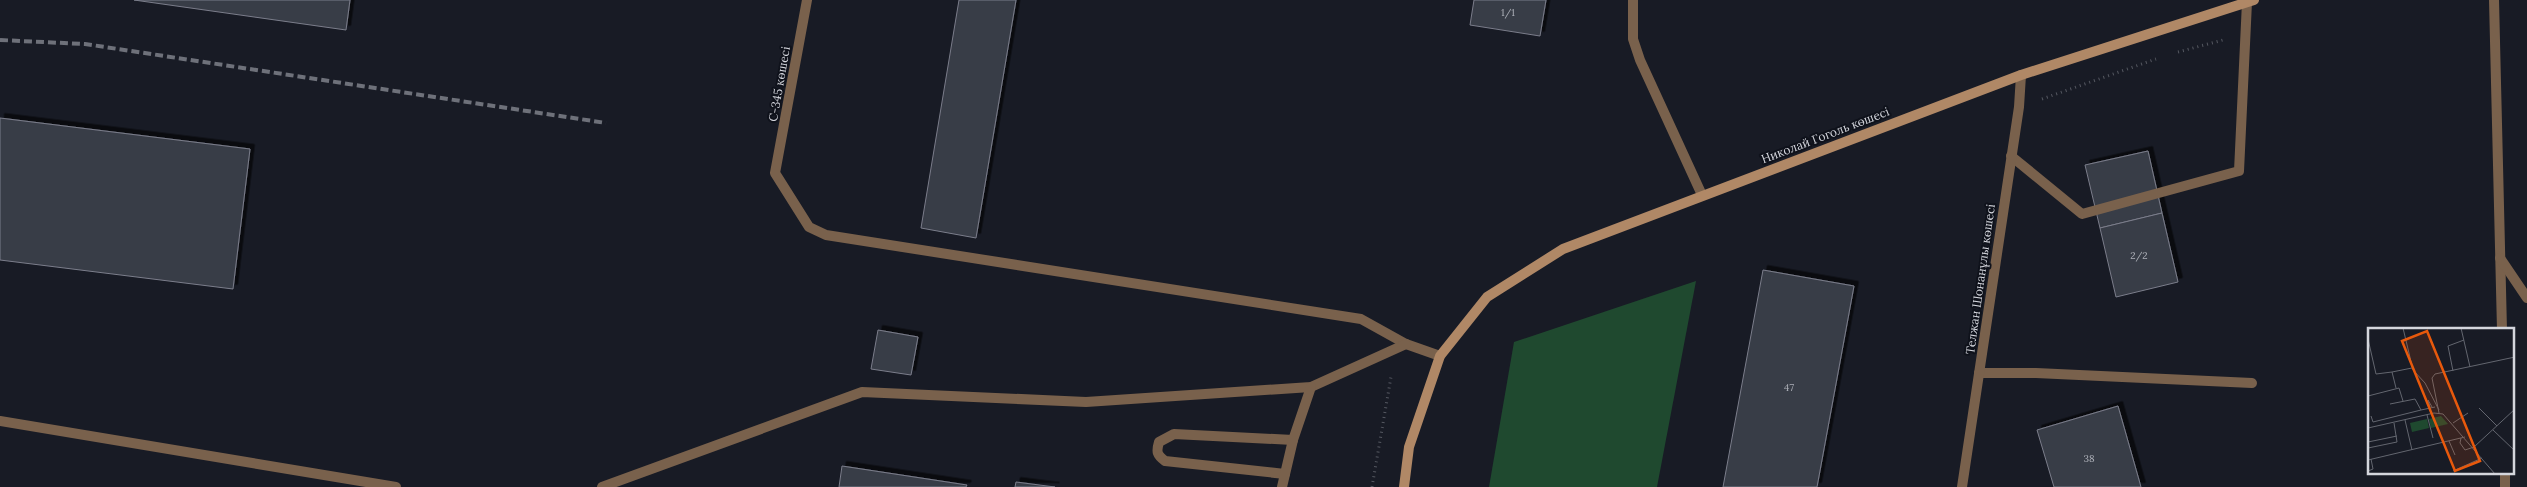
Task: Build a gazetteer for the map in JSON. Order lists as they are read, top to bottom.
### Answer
{
  "streets": {
    "main road": ["Николай Гоголь көшесі"],
    "street": ["С-345 көшесі", "Телжан Шонанұлы көшесі"]
  },
  "crossings": [
    ["Николай Гоголь көшесі", "Телжан Шонанұлы көшесі"]
  ],
  "house_numbers": [
    "1/1",
    "2/2",
    "47",
    "38"
  ]
}
